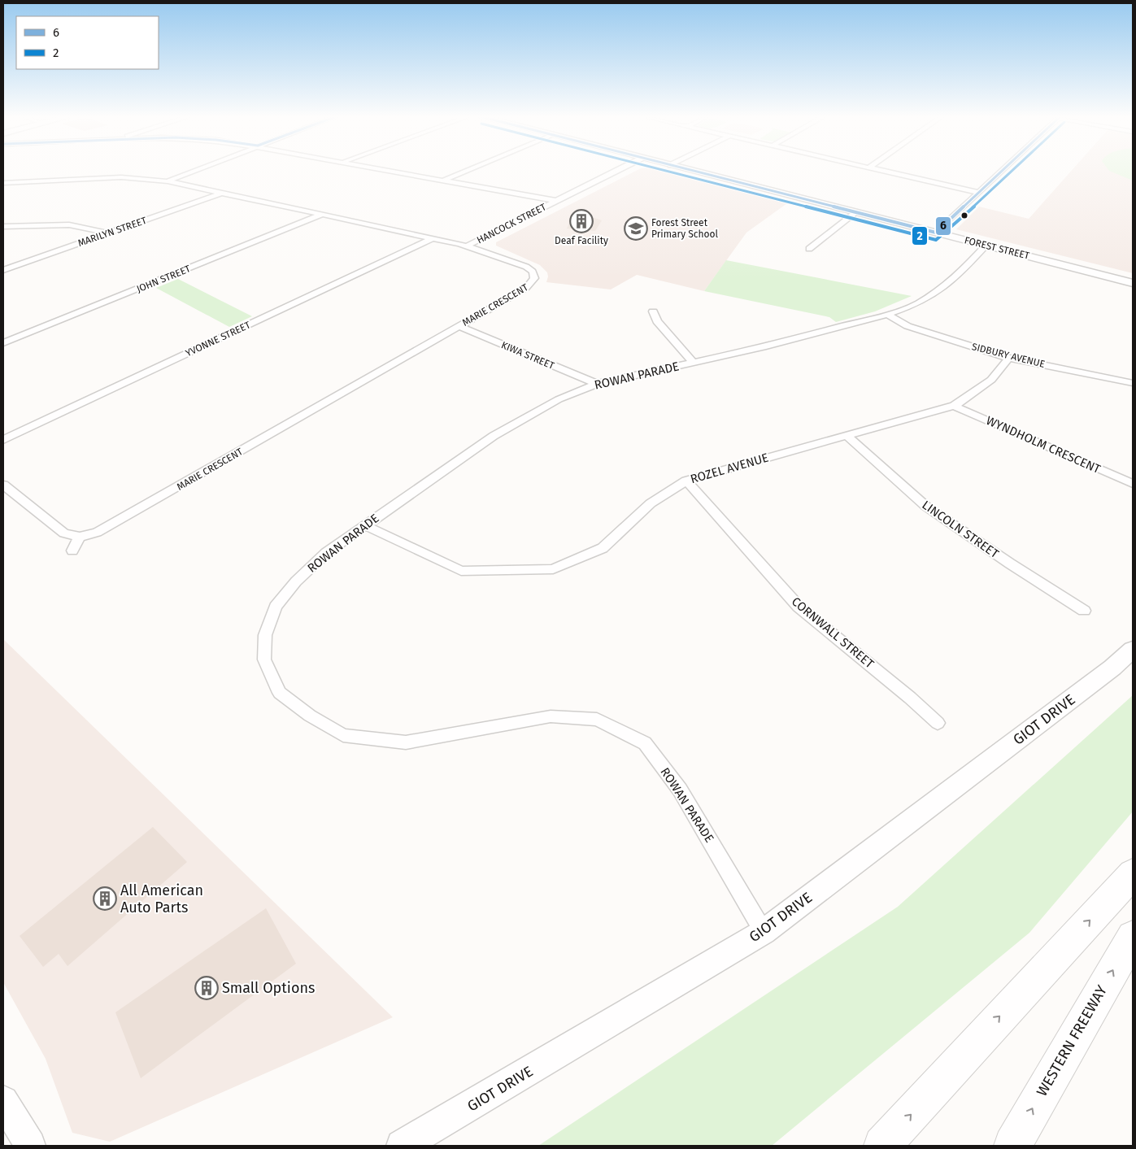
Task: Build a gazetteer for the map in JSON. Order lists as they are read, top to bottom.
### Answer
{
  "streets": {
    "highway": ["WESTERN FREEWAY"],
    "street": [
      "HANCOCK STREET",
      "MARILYN STREET",
      "FOREST STREET",
      "JOHN STREET",
      "MARIE CRESCENT",
      "YVONNE STREET",
      "KIWA STREET",
      "SIDBURY AVENUE",
      "ROWAN PARADE",
      "WYNDHOLM CRESCENT",
      "ROZEL AVENUE",
      "LINCOLN STREET",
      "CORNWALL STREET",
      "GIOT DRIVE"
    ]
  },
  "crossings": [
    ["HANCOCK STREET", "MARIE CRESCENT"],
    ["MARILYN STREET", "MARIE CRESCENT"],
    ["FOREST STREET", "ROWAN PARADE"],
    ["JOHN STREET", "MARIE CRESCENT"],
    ["MARIE CRESCENT", "YVONNE STREET"],
    ["MARIE CRESCENT", "KIWA STREET"],
    ["KIWA STREET", "ROWAN PARADE"],
    ["SIDBURY AVENUE", "ROWAN PARADE"],
    ["SIDBURY AVENUE", "ROZEL AVENUE"],
    ["ROWAN PARADE", "ROZEL AVENUE"],
    ["ROWAN PARADE", "GIOT DRIVE"],
    ["WYNDHOLM CRESCENT", "ROZEL AVENUE"],
    ["ROZEL AVENUE", "LINCOLN STREET"],
    ["ROZEL AVENUE", "CORNWALL STREET"]
  ],
  "places": {
    "building": ["Deaf Facility", "All American Auto Parts", "Small Options"],
    "school or university": ["Forest Street Primary School"]
  },
  "lines": ["transit line 6", "transit line 2"],
  "legend": ["6", "2"]
}
